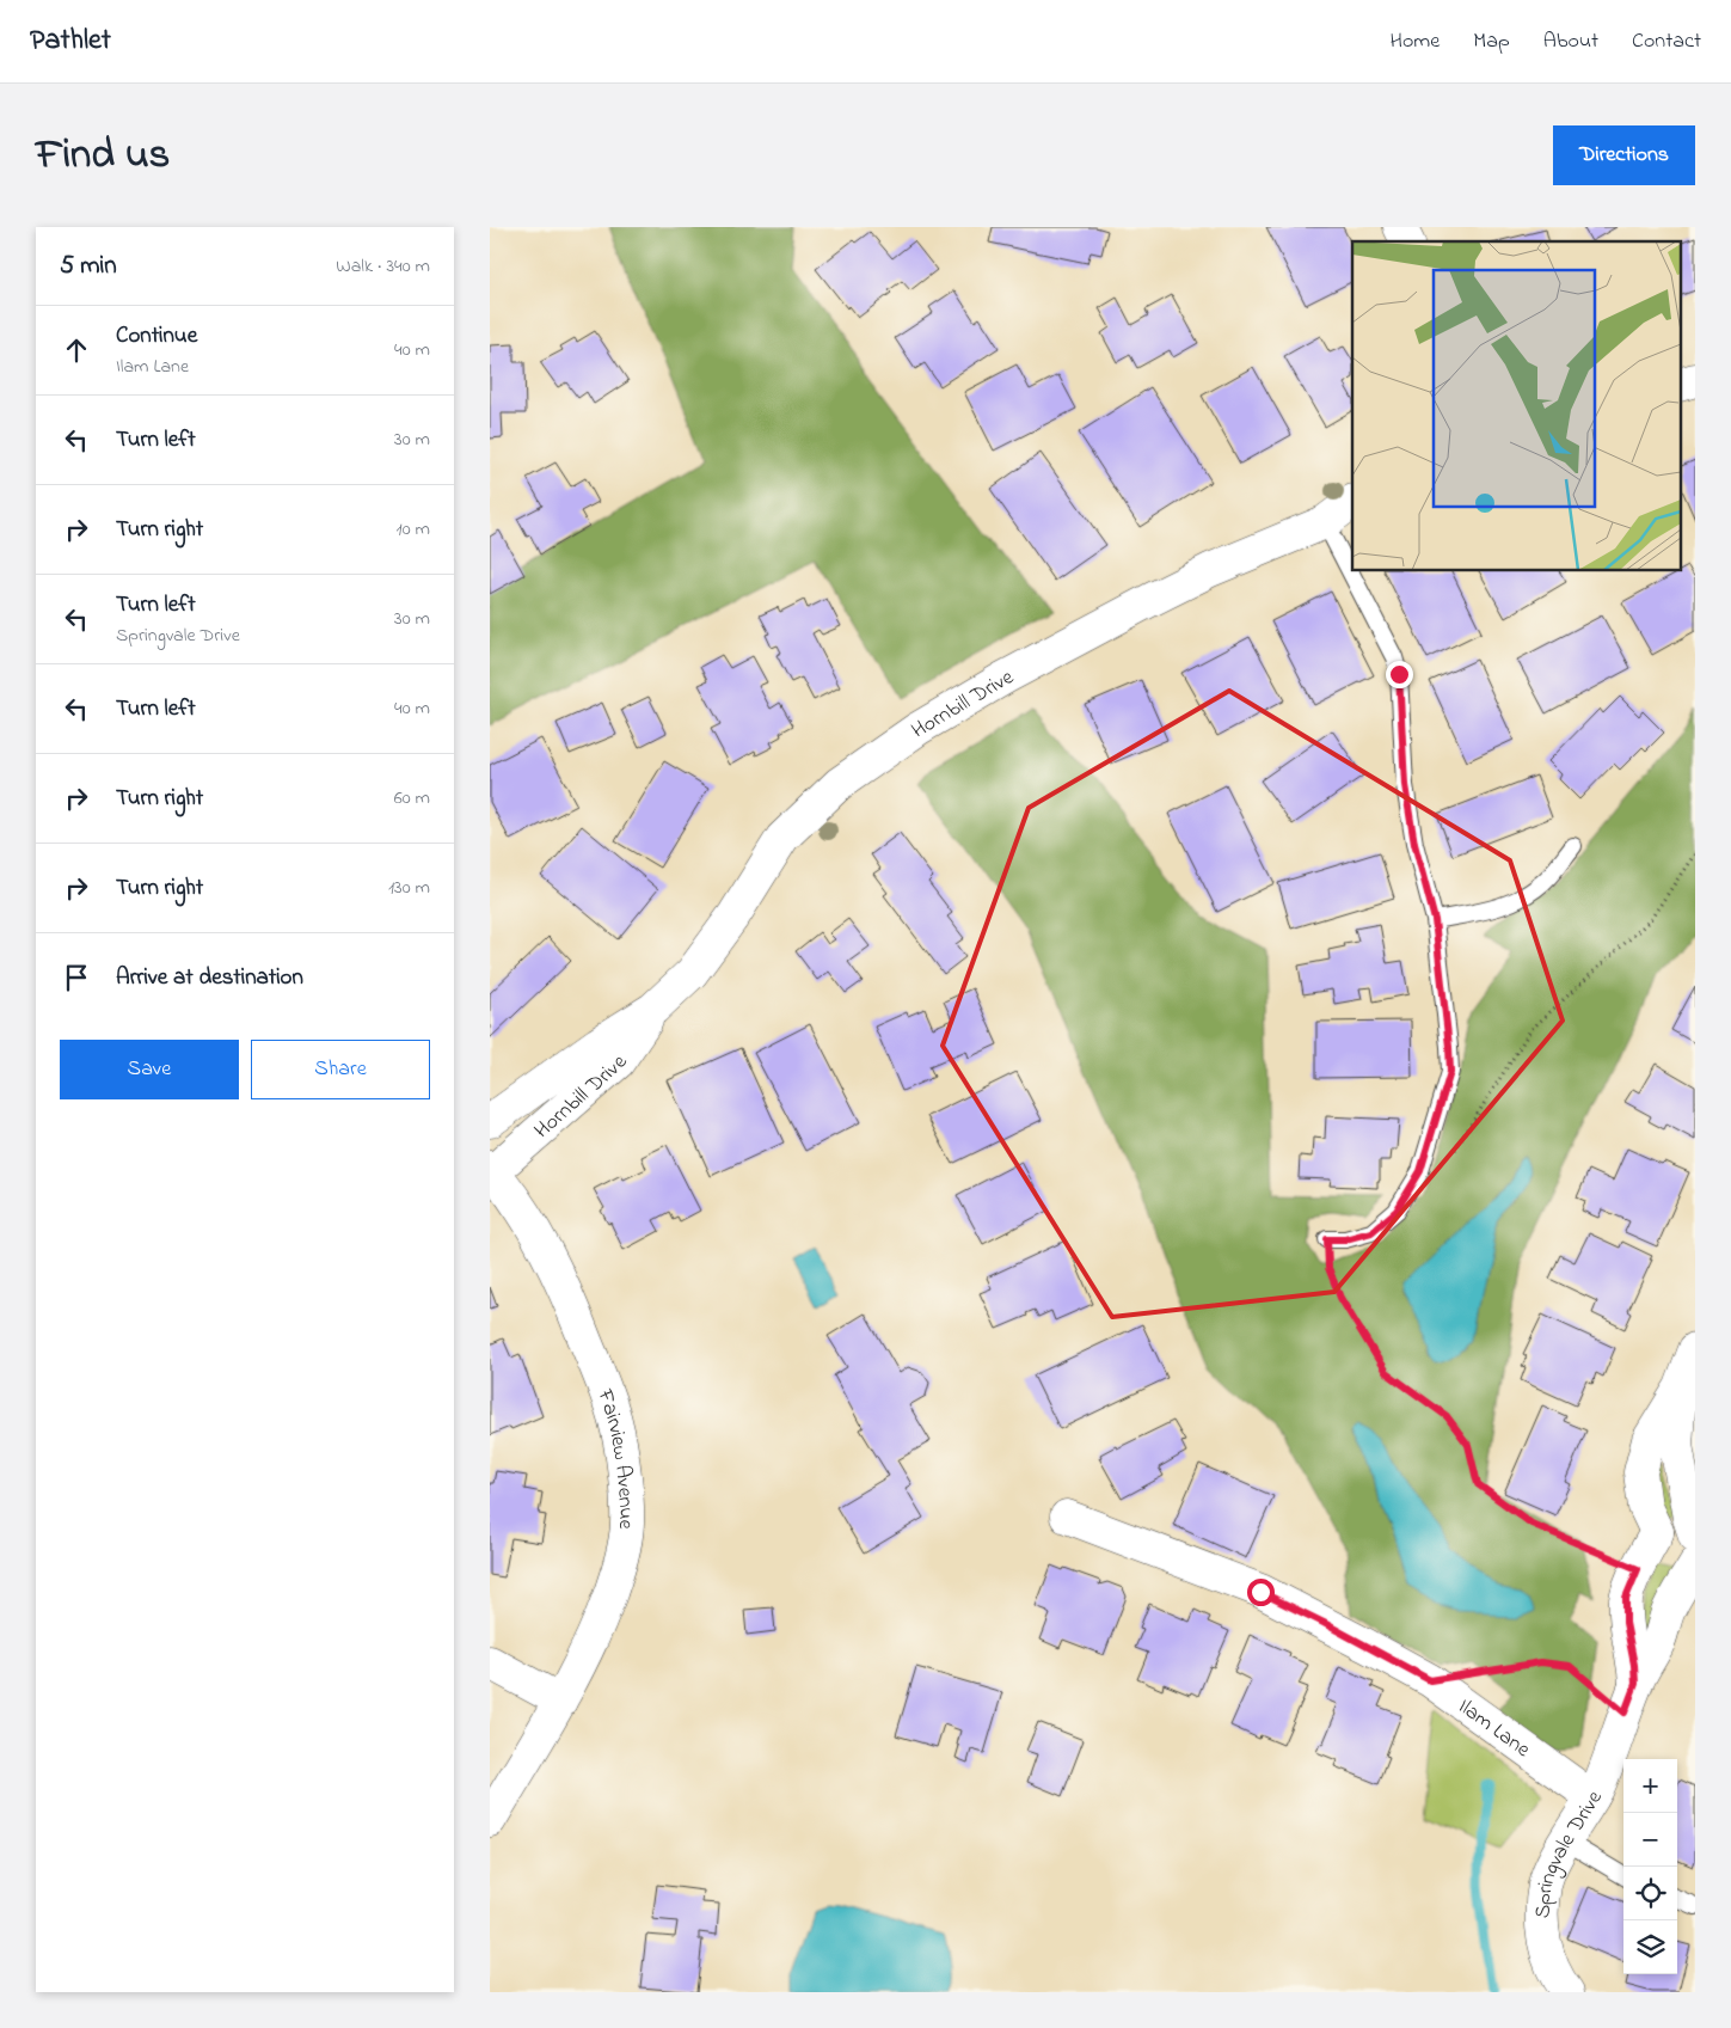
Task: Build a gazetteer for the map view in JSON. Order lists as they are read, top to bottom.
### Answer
{
  "streets": {
    "street": [
      "Hornbill Drive",
      "Fairview Avenue",
      "Ilam Lane",
      "Springvale Drive"
    ]
  },
  "crossings": [
    ["Hornbill Drive", "Fairview Avenue"],
    ["Ilam Lane", "Springvale Drive"]
  ],
  "page": {
    "header": "Pathlet",
    "nav": [
      "Home",
      "Map",
      "About",
      "Contact"
    ],
    "title": "Find us",
    "buttons": [
      "Directions",
      ["Save", "Share"]
    ],
    "heading": ["5 min", "Walk · 340 m"],
    "list": [
      ["Continue", "Ilam Lane", "40 m"],
      ["Turn left", "30 m"],
      ["Turn right", "10 m"],
      ["Turn left", "Springvale Drive", "30 m"],
      ["Turn left", "40 m"],
      ["Turn right", "60 m"],
      ["Turn right", "130 m"],
      "Arrive at destination"
    ],
    "map_buttons": ["+", "−"]
  }
}
